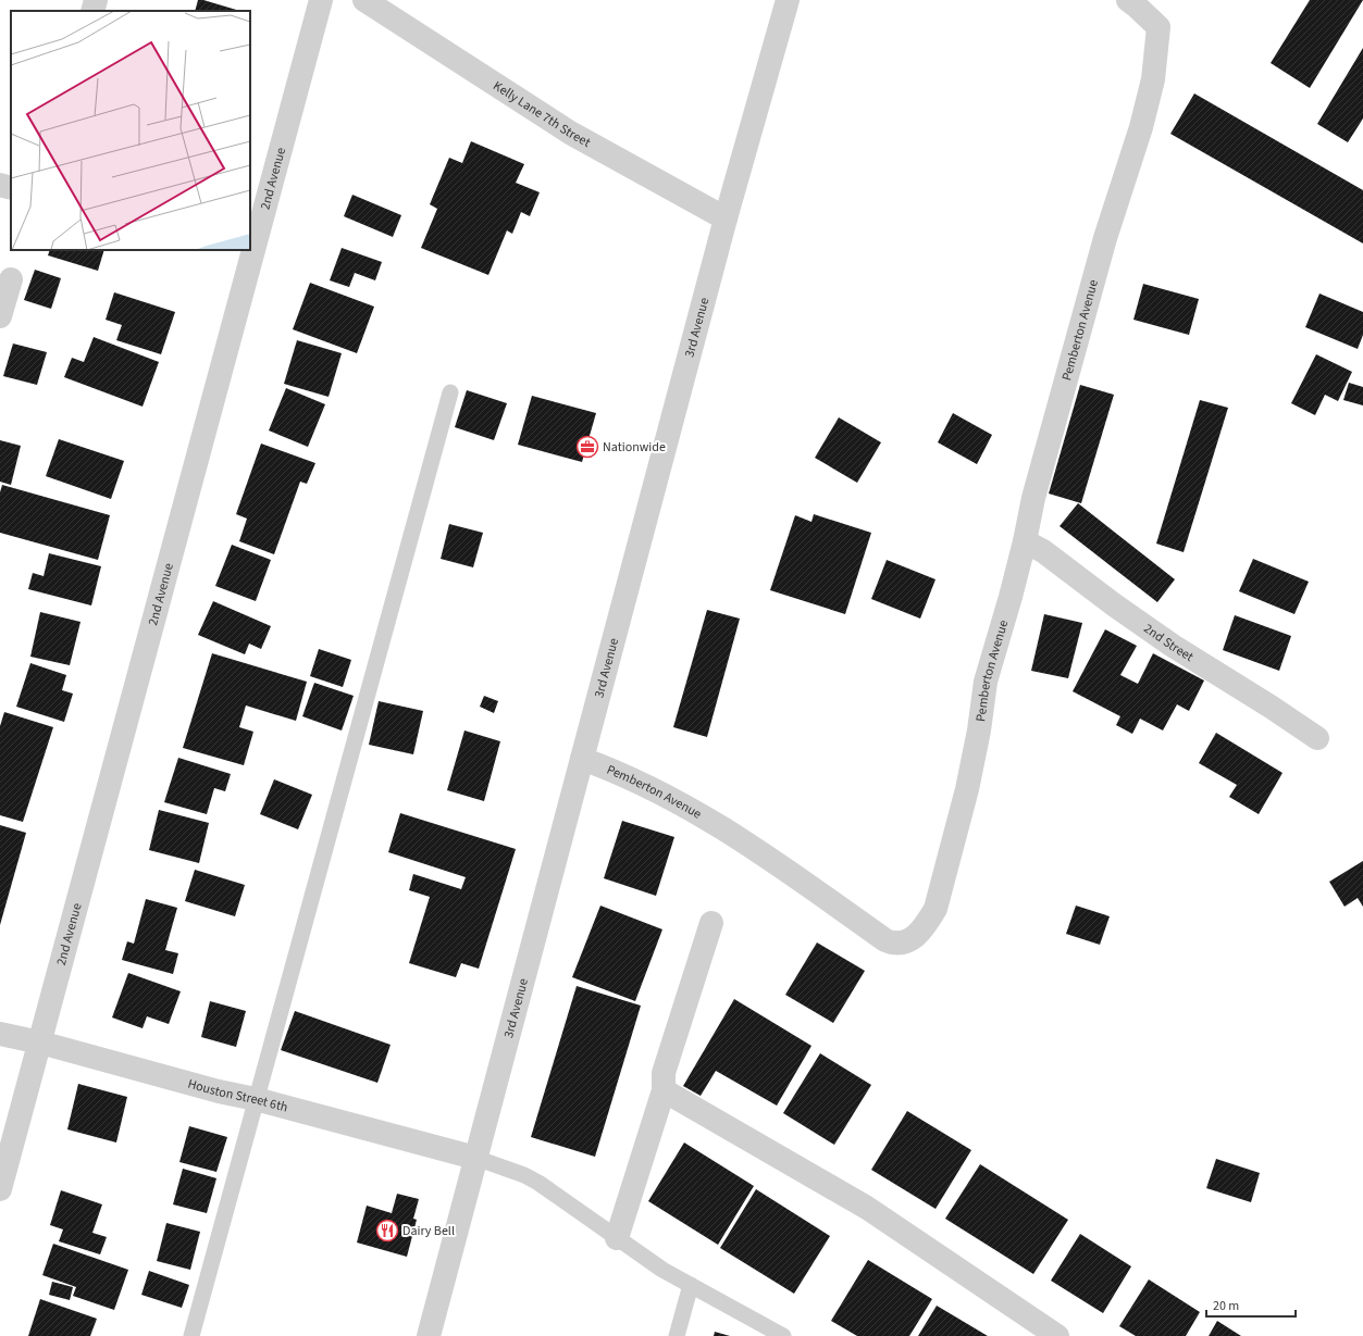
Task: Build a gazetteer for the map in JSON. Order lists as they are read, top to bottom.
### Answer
{
  "streets": {
    "street": [
      "Kelly Lane 7th Street",
      "2nd Avenue",
      "3rd Avenue",
      "Pemberton Avenue",
      "2nd Street",
      "Houston Street 6th"
    ]
  },
  "crossings": [
    ["Kelly Lane 7th Street", "3rd Avenue"],
    ["2nd Avenue", "Houston Street 6th"],
    ["3rd Avenue", "Pemberton Avenue"],
    ["3rd Avenue", "Houston Street 6th"],
    ["Pemberton Avenue", "2nd Street"]
  ],
  "places": {
    "office": ["Nationwide"],
    "restaurant": ["Dairy Bell"]
  },
  "scale_bar": "20 m"
}
